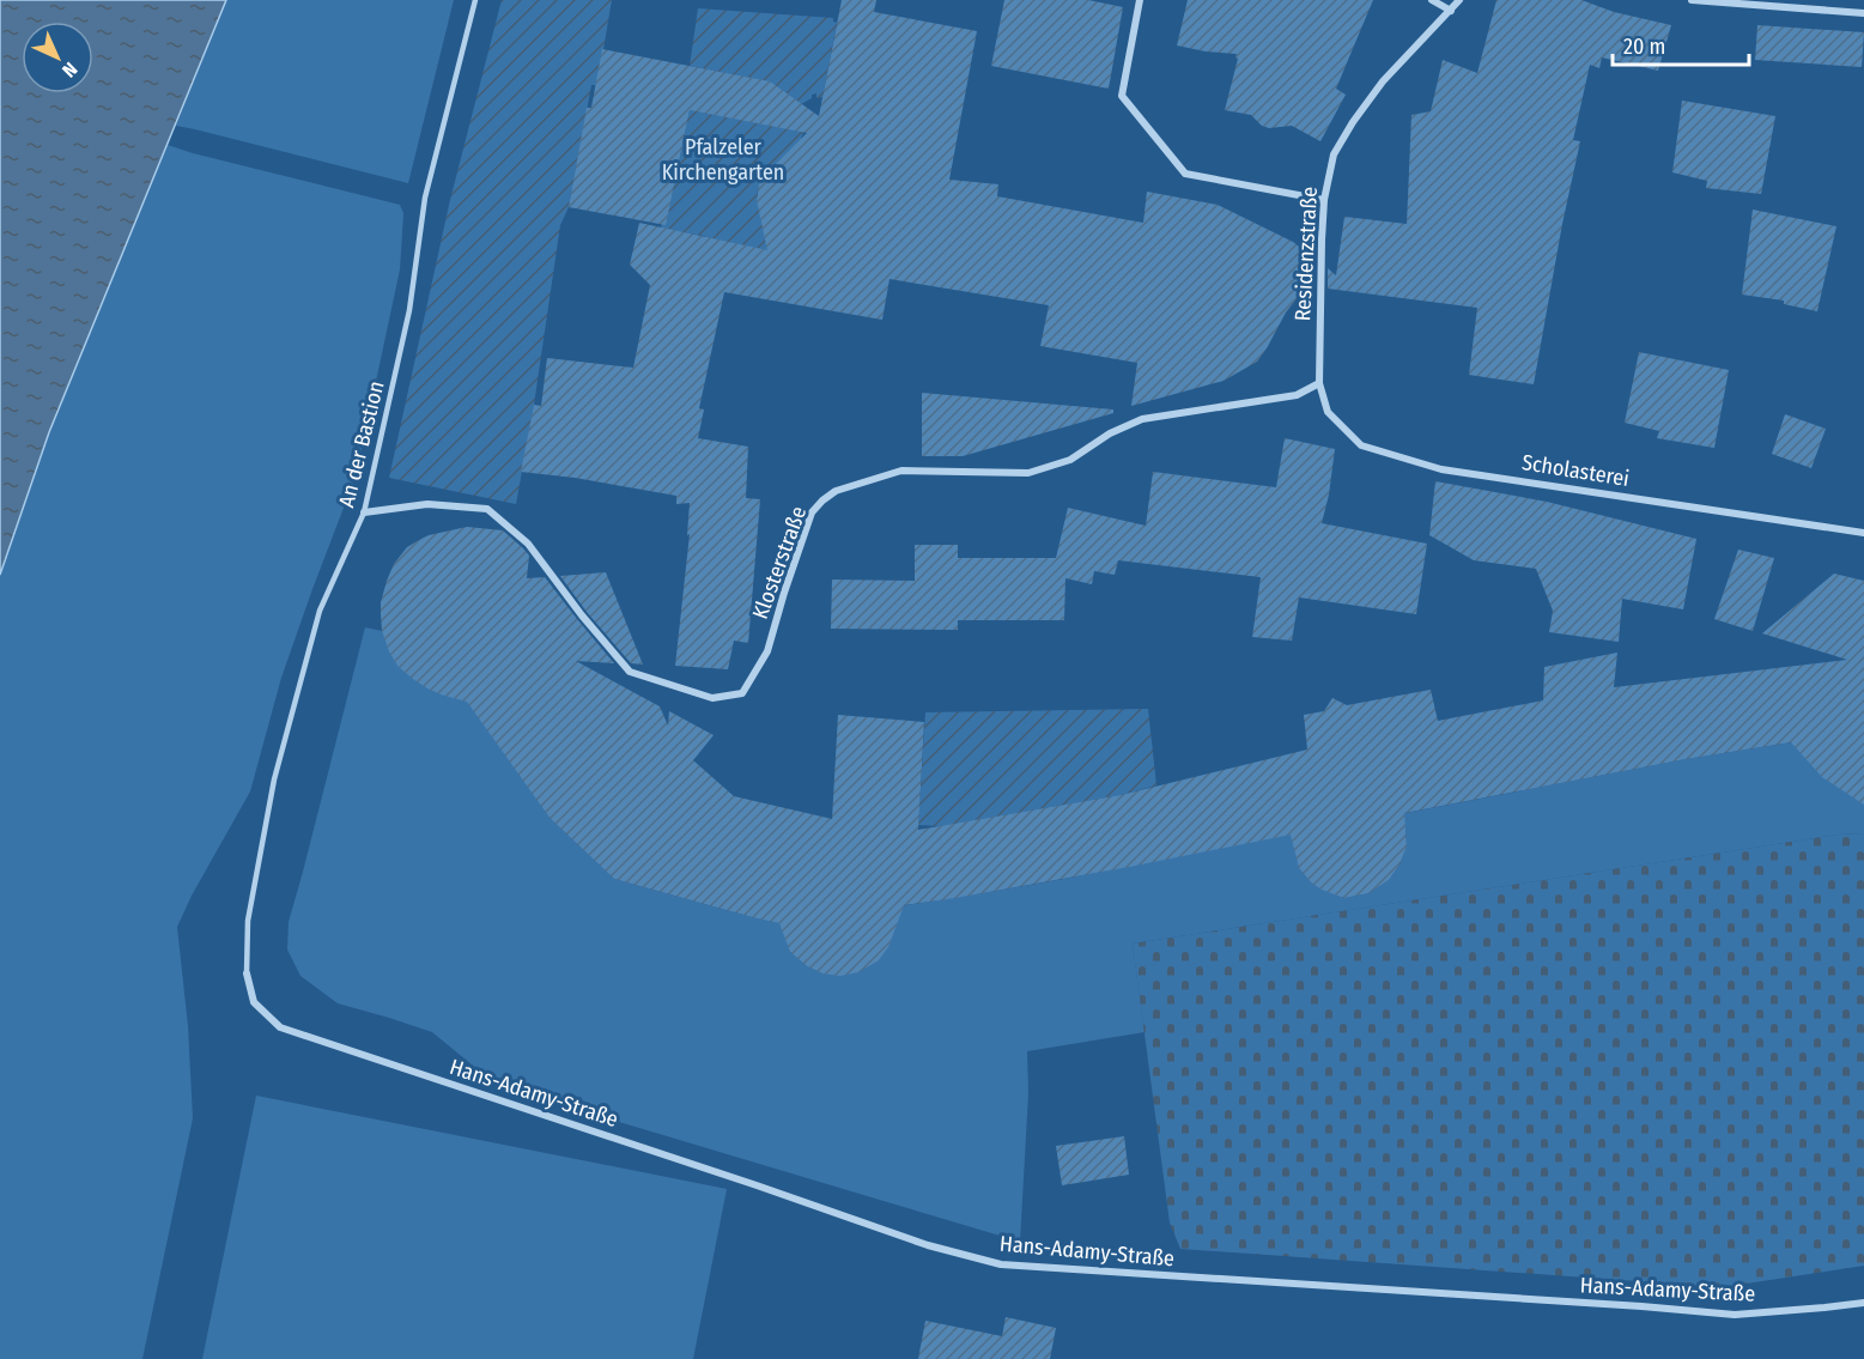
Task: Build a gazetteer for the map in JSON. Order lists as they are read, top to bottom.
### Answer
{
  "streets": {
    "street": [
      "Residenzstraße",
      "Scholasterei",
      "Klosterstraße",
      "Hans-Adamy-Straße"
    ],
    "lane": ["An der Bastion"]
  },
  "crossings": [
    ["Residenzstraße", "Scholasterei"],
    ["Residenzstraße", "Klosterstraße"],
    ["An der Bastion", "Klosterstraße"],
    ["An der Bastion", "Hans-Adamy-Straße"],
    ["Scholasterei", "Klosterstraße"]
  ],
  "parks": ["Pfalzeler Kirchengarten"],
  "scale_bar": "20 m",
  "north": "bottom right"
}
